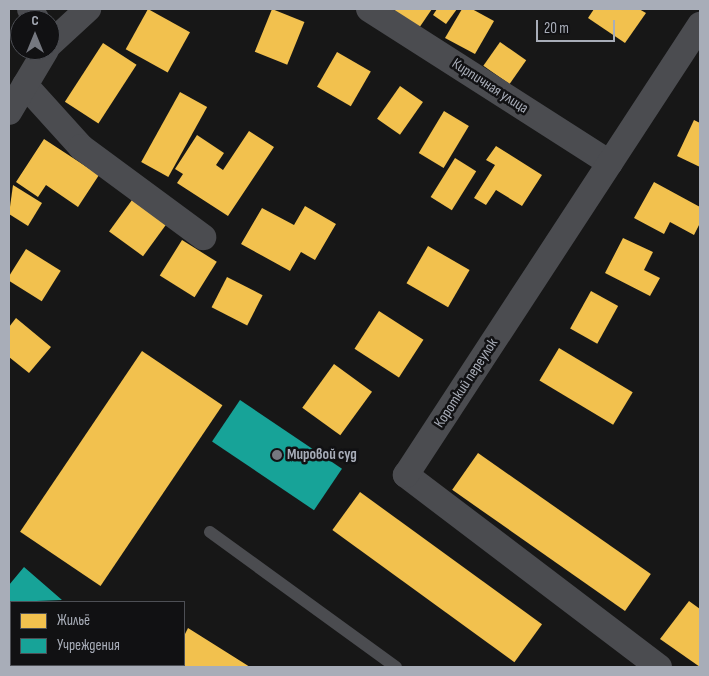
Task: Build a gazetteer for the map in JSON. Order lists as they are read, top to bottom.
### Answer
{
  "streets": {
    "street": ["Кирпичная улица", "Короткий переулок"]
  },
  "crossings": [
    ["Кирпичная улица", "Короткий переулок"]
  ],
  "places": ["Мировой суд"],
  "legend": ["Жильё", "Учреждения"],
  "scale_bar": "20 m",
  "north": "top"
}
